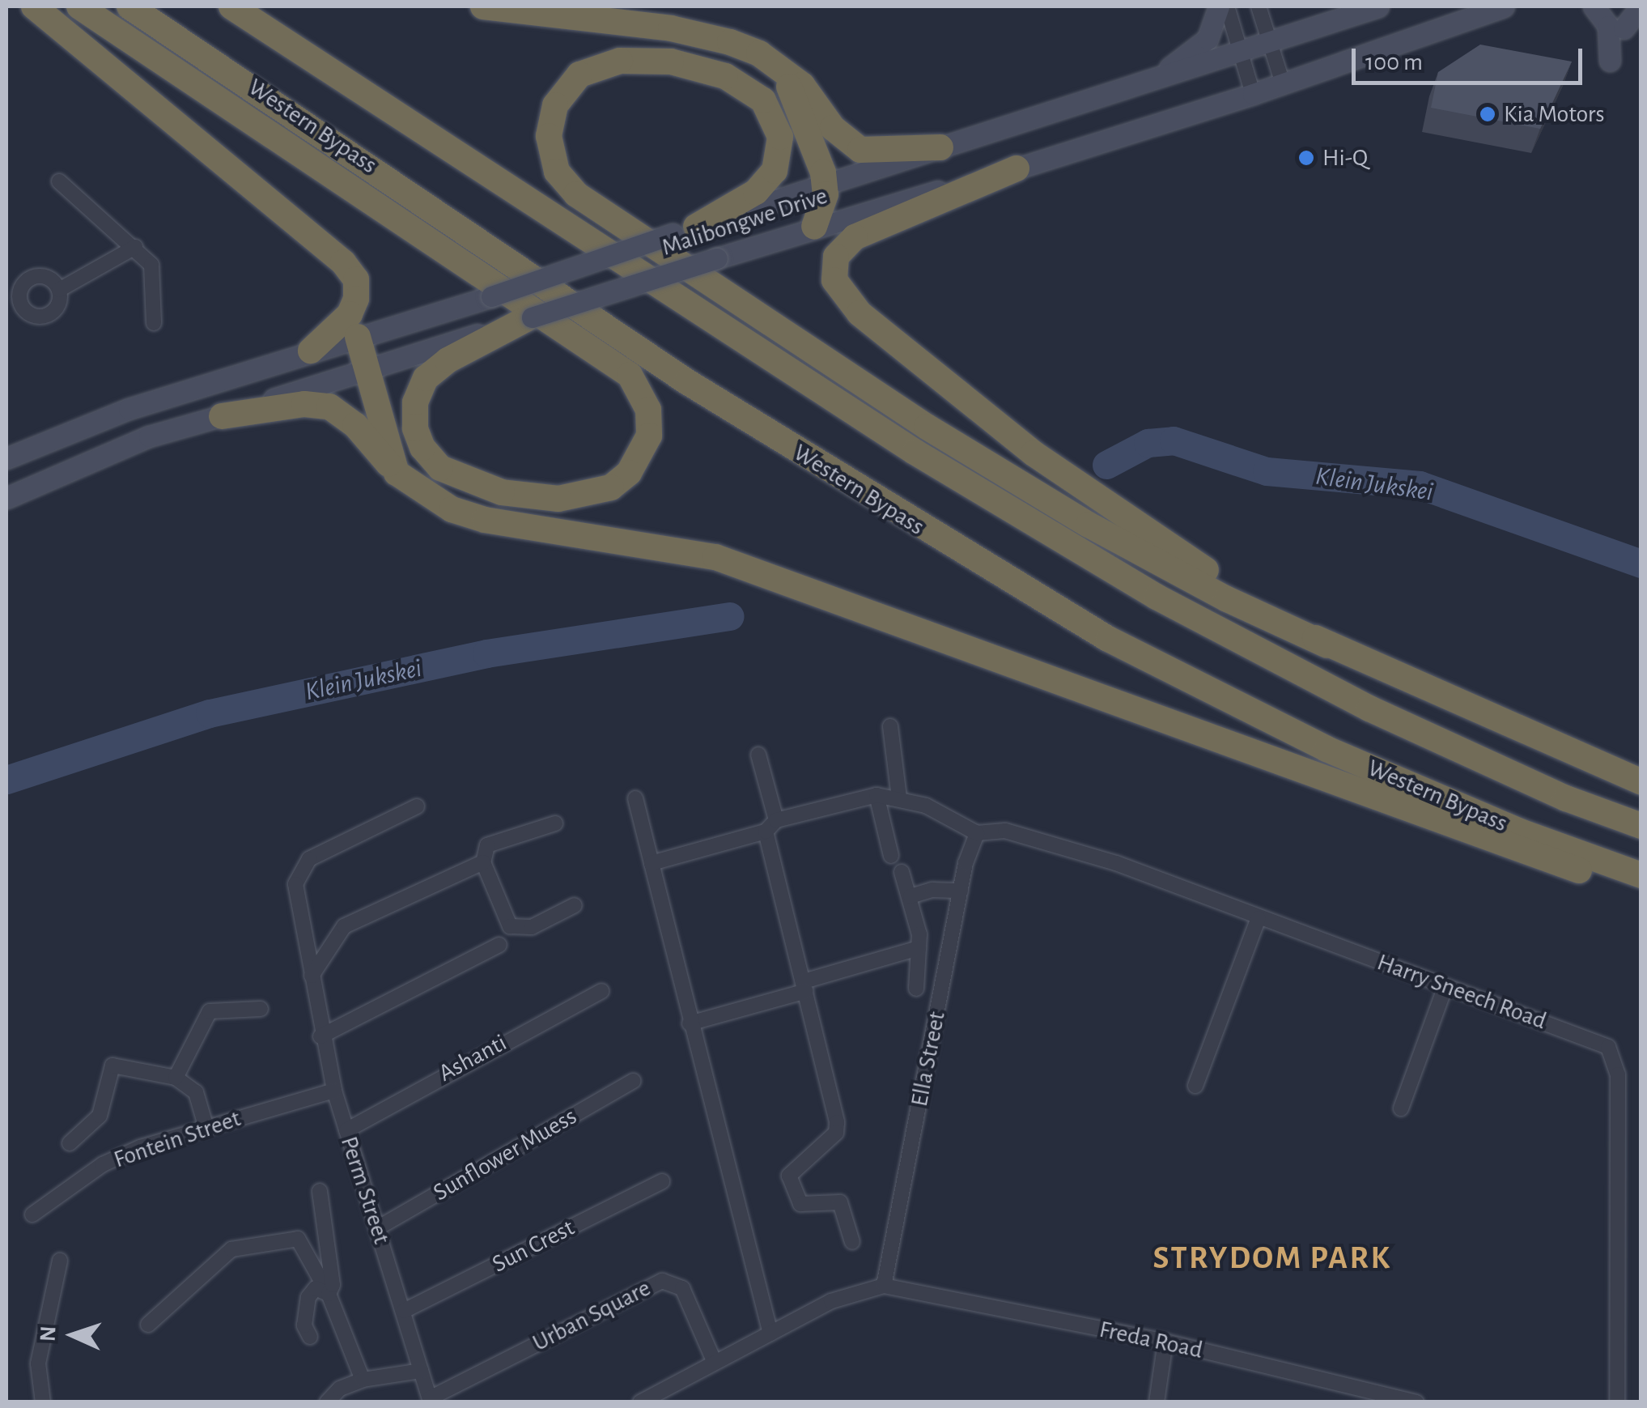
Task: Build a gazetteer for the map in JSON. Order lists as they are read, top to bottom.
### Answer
{
  "streets": {
    "highway": ["Western Bypass"],
    "main road": ["Malibongwe Drive"],
    "street": [
      "Harry Sneech Road",
      "Ashanti",
      "Ella Street",
      "Fontein Street",
      "Sunflower Muess",
      "Perm Street",
      "Sun Crest",
      "Urban Square",
      "Freda Road"
    ]
  },
  "crossings": [
    ["Harry Sneech Road", "Ella Street"],
    ["Ashanti", "Perm Street"],
    ["Ella Street", "Freda Road"],
    ["Fontein Street", "Perm Street"],
    ["Sunflower Muess", "Perm Street"],
    ["Perm Street", "Sun Crest"],
    ["Perm Street", "Urban Square"]
  ],
  "districts": ["STRYDOM PARK"],
  "water": ["Klein Jukskei"],
  "places": ["Kia Motors", "Hi-Q"],
  "scale_bar": "100 m",
  "north": "left"
}
